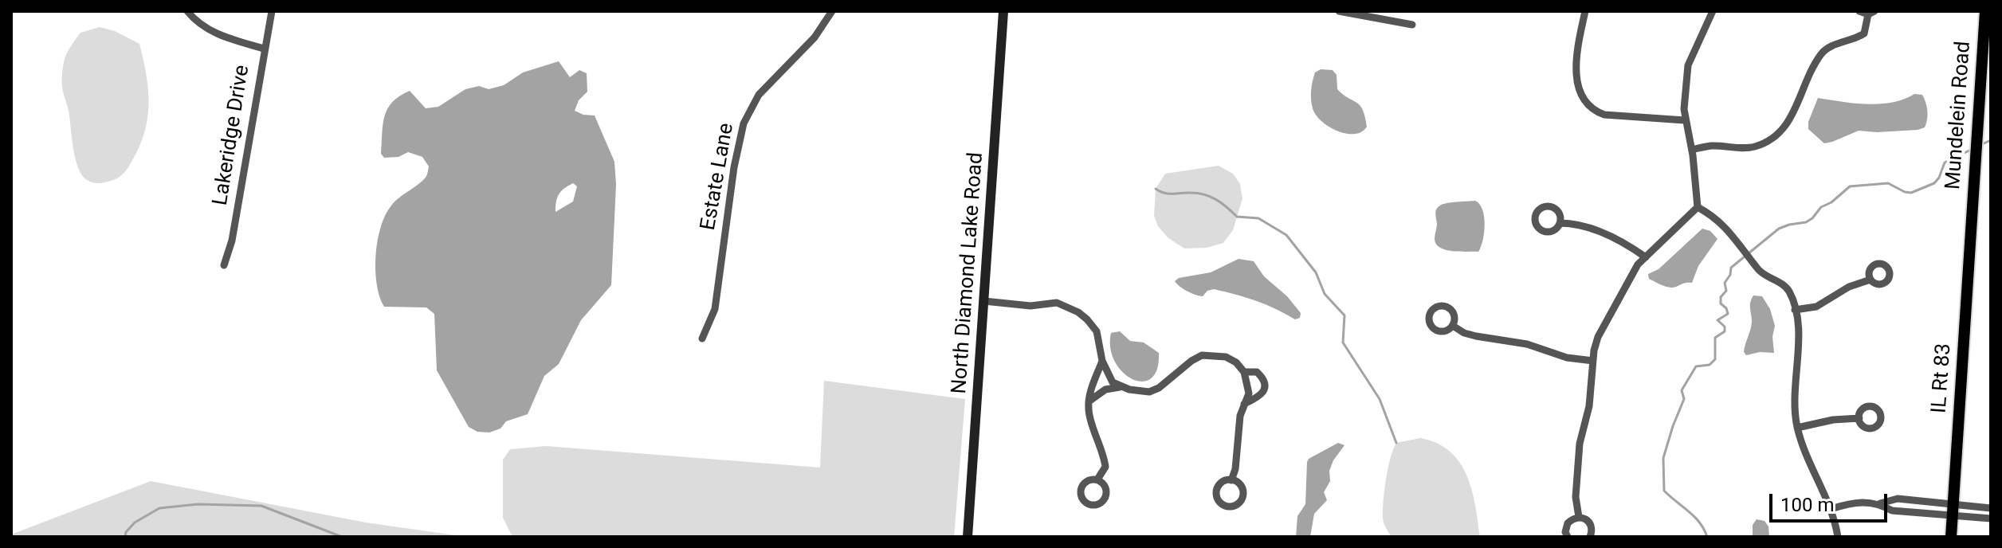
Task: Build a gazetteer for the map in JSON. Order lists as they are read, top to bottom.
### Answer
{
  "streets": {
    "main road": ["Mundelein Road", "IL Rt 83"],
    "street": ["Lakeridge Drive", "Estate Lane", "North Diamond Lake Road"]
  },
  "crossings": [
    ["Mundelein Road", "IL Rt 83"]
  ],
  "scale_bar": "100 m"
}
